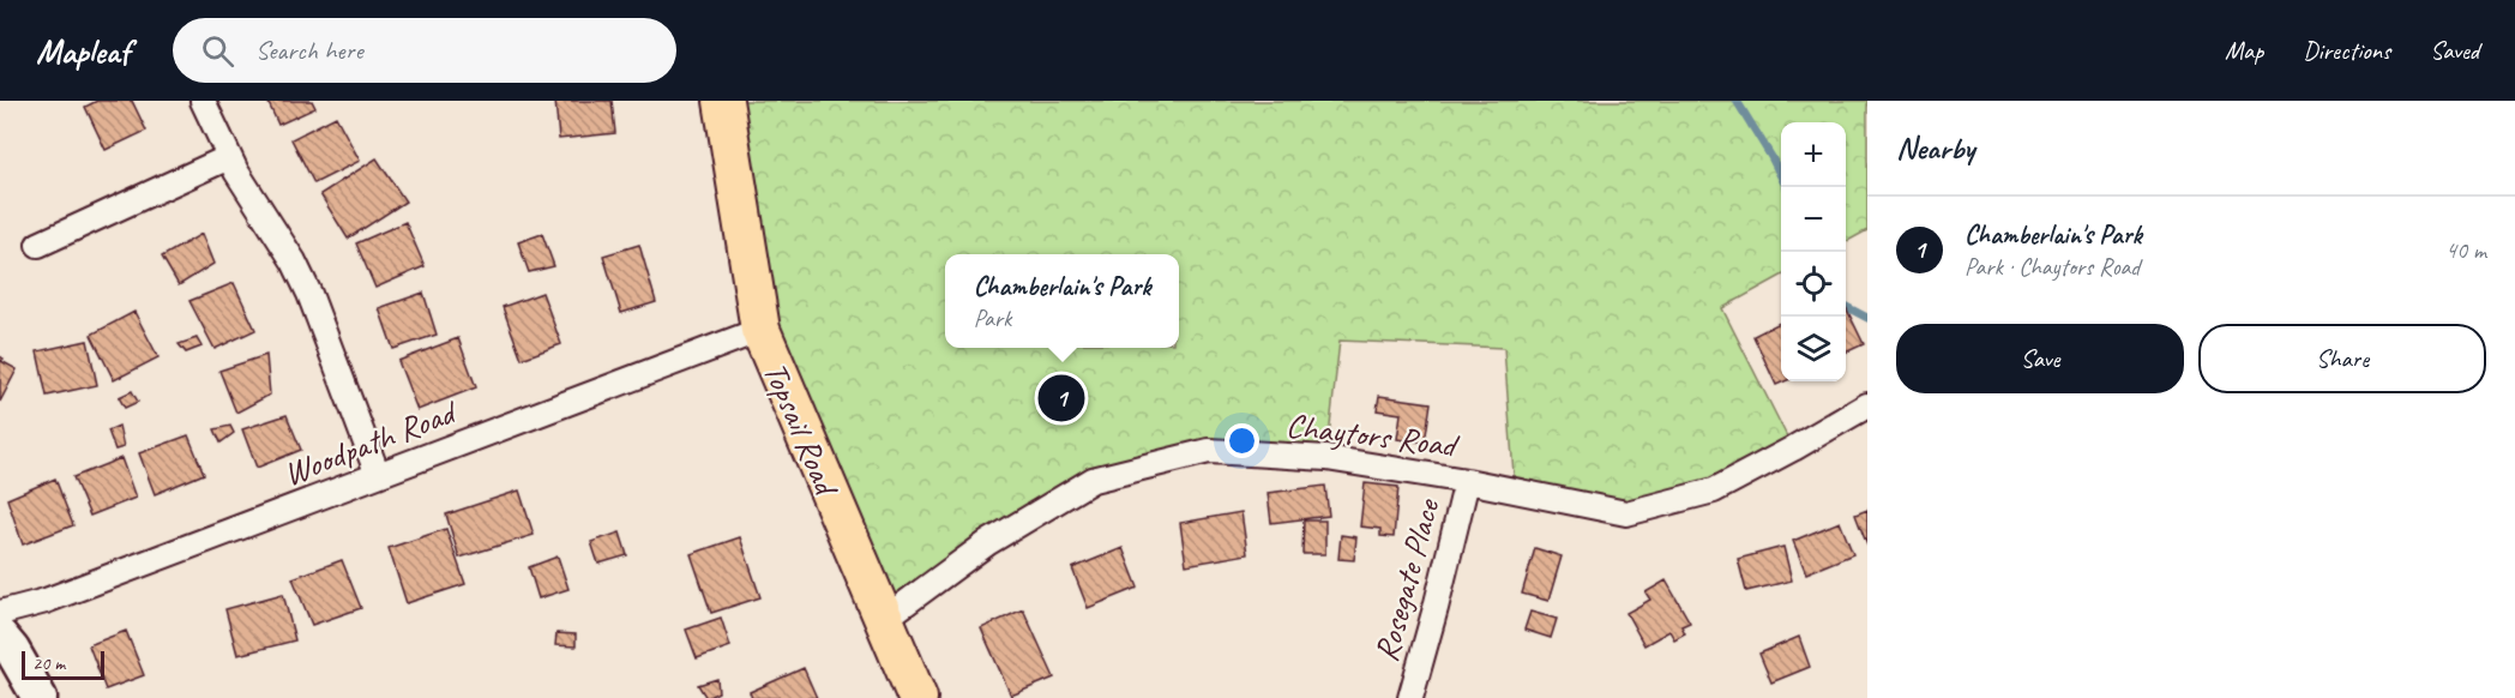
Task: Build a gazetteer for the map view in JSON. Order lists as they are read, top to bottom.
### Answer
{
  "streets": {
    "main road": ["Topsail Road"],
    "street": ["Chaytors Road", "Woodpath Road", "Rosegate Place"]
  },
  "crossings": [
    ["Topsail Road", "Chaytors Road"],
    ["Topsail Road", "Woodpath Road"],
    ["Chaytors Road", "Rosegate Place"]
  ],
  "scale_bar": "20 m",
  "page": {
    "header": "Mapleaf",
    "search": "Search here",
    "nav": ["Map", "Directions", "Saved"],
    "heading": "Nearby",
    "map_buttons": ["+", "−"],
    "list": [
      {
        "mark": "1",
        "name": "Chamberlain's Park",
        "note": "Park · Chaytors Road",
        "value": "40 m"
      }
    ],
    "popup": ["Chamberlain's Park", "Park"],
    "buttons": ["Save", "Share"],
    "pins": "1",
    "scale": "20 m"
  }
}
